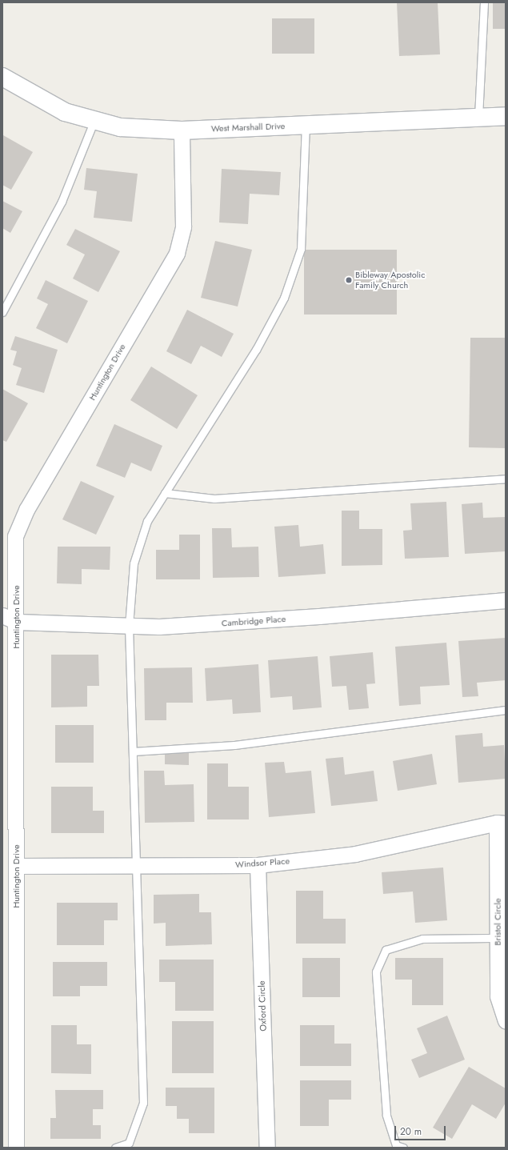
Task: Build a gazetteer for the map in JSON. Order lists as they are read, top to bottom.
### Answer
{
  "streets": {
    "main road": ["West Marshall Drive"],
    "street": [
      "Huntington Drive",
      "Cambridge Place",
      "Windsor Place",
      "Bristol Circle",
      "Oxford Circle"
    ]
  },
  "crossings": [
    ["West Marshall Drive", "Huntington Drive"],
    ["Huntington Drive", "Cambridge Place"],
    ["Huntington Drive", "Windsor Place"],
    ["Windsor Place", "Bristol Circle"],
    ["Windsor Place", "Oxford Circle"]
  ],
  "places": ["Bibleway Apostolic Family Church"],
  "scale_bar": "20 m"
}
